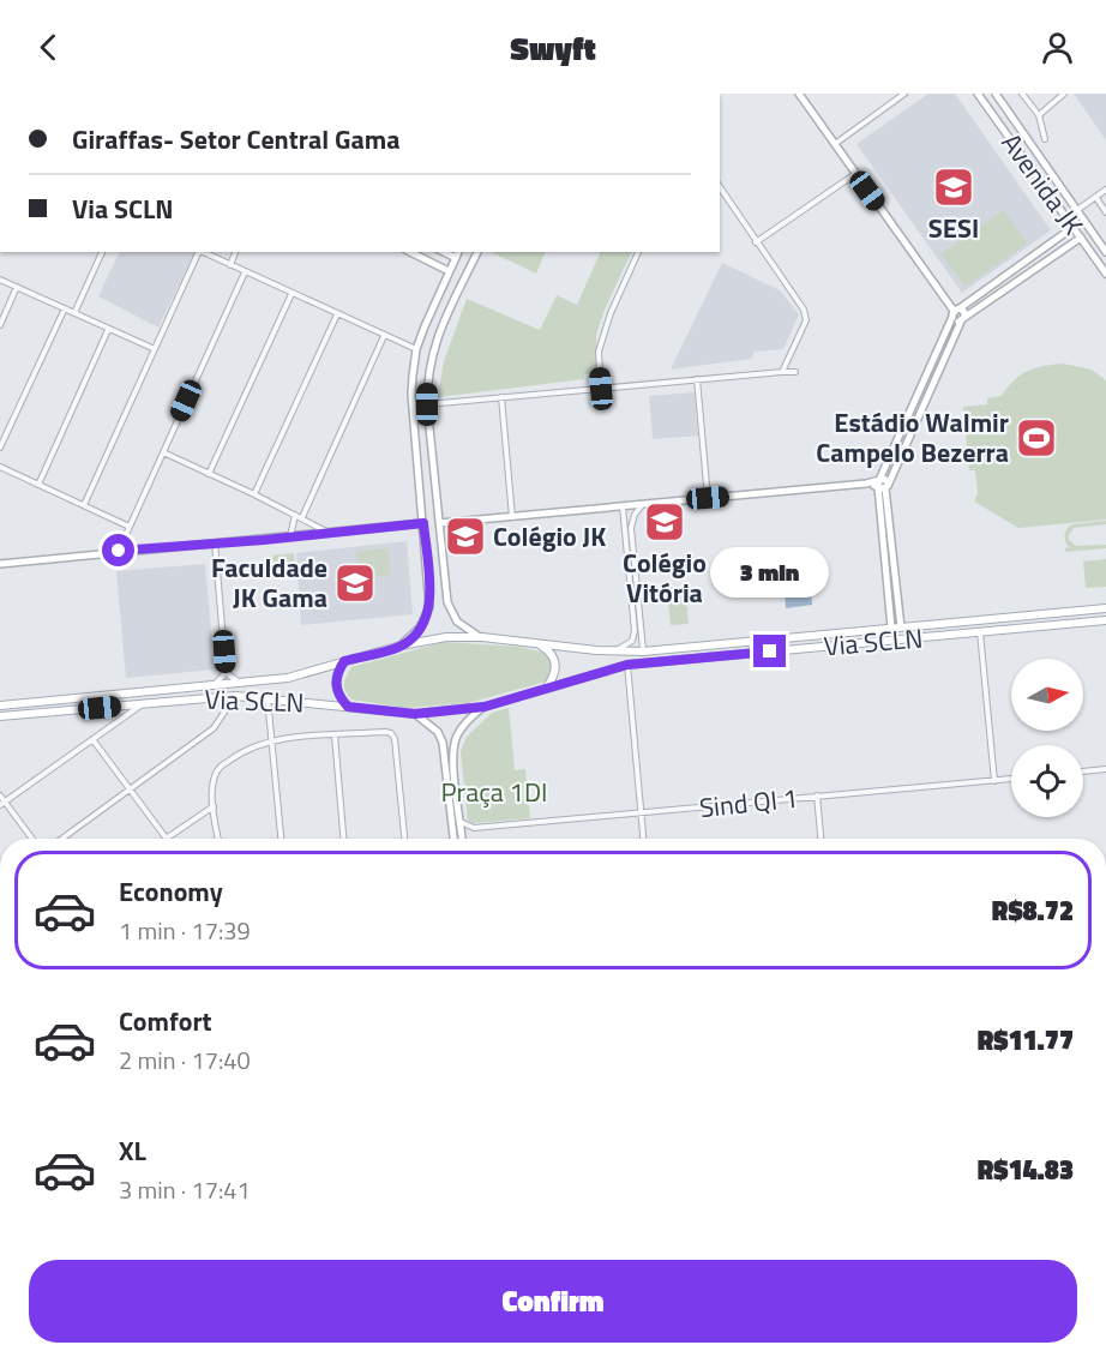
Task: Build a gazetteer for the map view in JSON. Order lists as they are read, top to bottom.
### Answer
{
  "streets": {
    "main road": ["Via SCLN"],
    "street": ["Avenida JK", "Sind QI 1"]
  },
  "parks": ["Praça 1DI"],
  "places": {
    "school or university": [
      "SESI",
      "Colégio Vitória",
      "Colégio JK",
      "Faculdade JK Gama"
    ],
    "sports": ["Estádio Walmir Campelo Bezerra"]
  },
  "north": "right",
  "page": {
    "header": "Swyft",
    "banner": ["Giraffas- Setor Central Gama", "Via SCLN"],
    "bubble": "3 min",
    "list": [
      {
        "name": "Economy",
        "note": "1 min · 17:39",
        "value": "R$8.72"
      },
      {
        "name": "Comfort",
        "note": "2 min · 17:40",
        "value": "R$11.77"
      },
      {
        "name": "XL",
        "note": "3 min · 17:41",
        "value": "R$14.83"
      }
    ],
    "buttons": "Confirm"
  }
}
